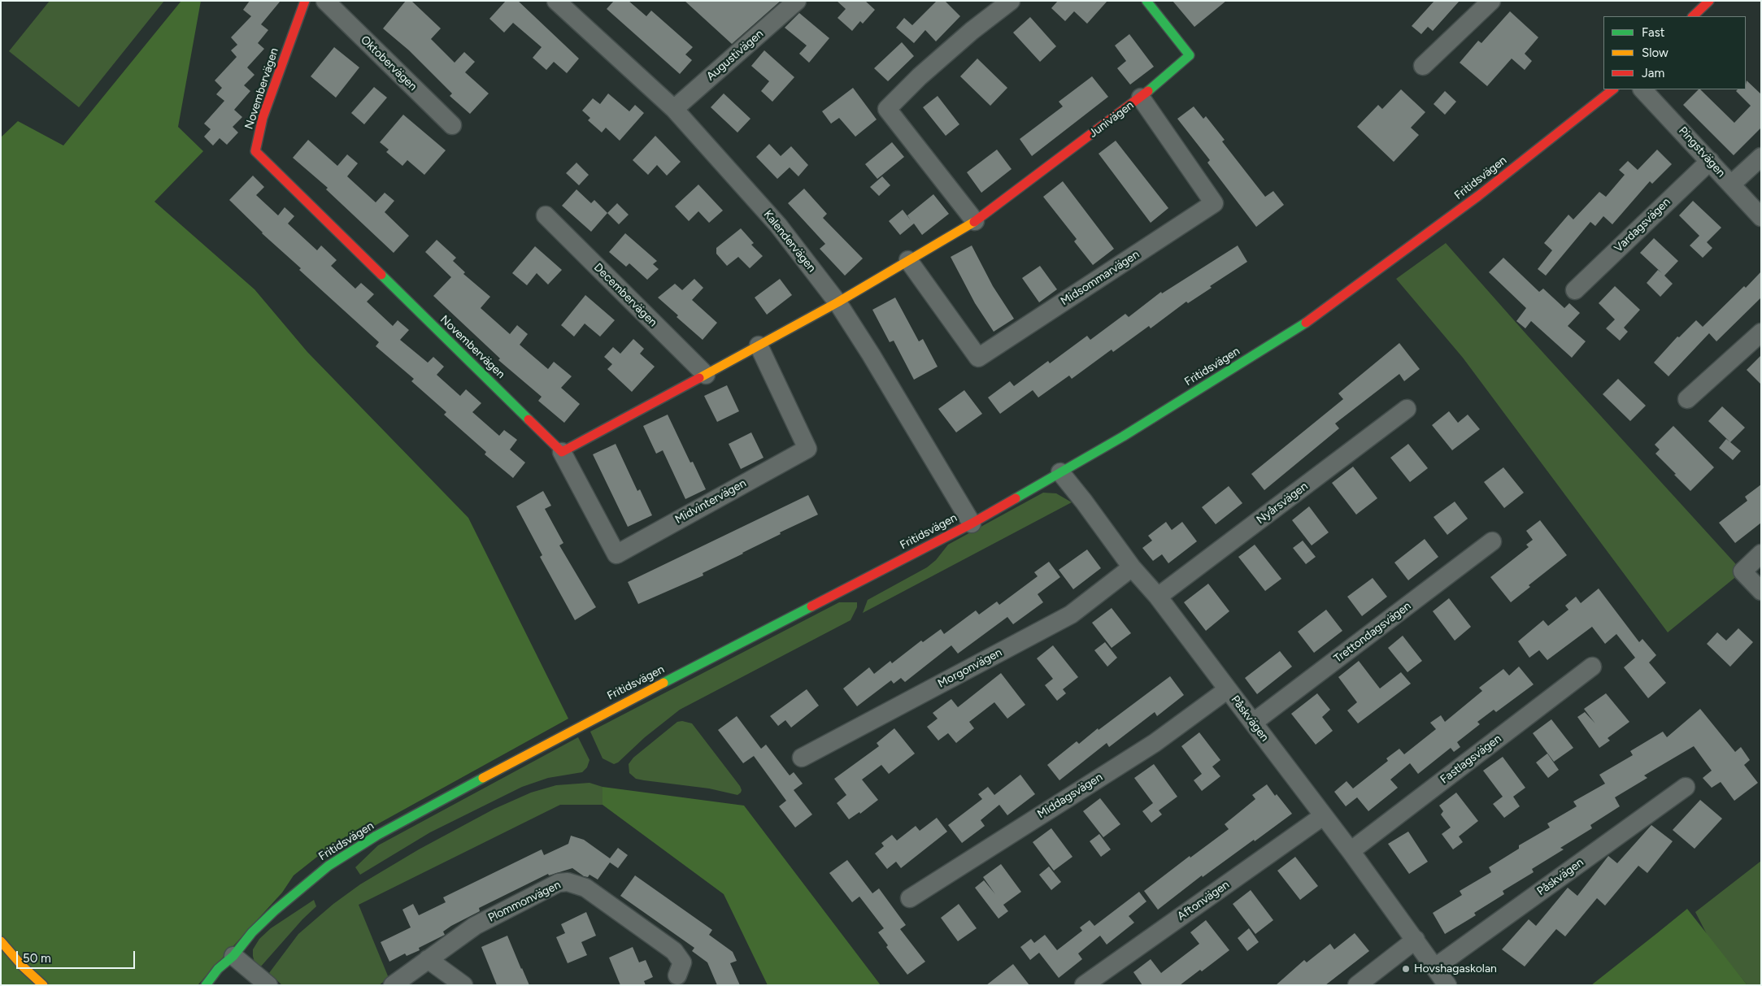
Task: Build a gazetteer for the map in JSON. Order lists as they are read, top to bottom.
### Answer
{
  "streets": {
    "main road": ["Novembervägen", "Junivägen", "Fritidsvägen"],
    "street": [
      "Augustivägen",
      "Oktobervägen",
      "Pingstvägen",
      "Vardagsvägen",
      "Kalendervägen",
      "Midsommarvägen",
      "Decembervägen",
      "Midvintervägen",
      "Nyårsvägen",
      "Trettondagsvägen",
      "Morgonvägen",
      "Påskvägen",
      "Fastlagsvägen",
      "Middagsvägen",
      "Aftonvägen",
      "Plommonvägen"
    ]
  },
  "crossings": [
    ["Augustivägen", "Kalendervägen"],
    ["Novembervägen", "Midvintervägen"],
    ["Junivägen", "Kalendervägen"],
    ["Junivägen", "Midsommarvägen"],
    ["Pingstvägen", "Vardagsvägen"],
    ["Fritidsvägen", "Kalendervägen"],
    ["Fritidsvägen", "Påskvägen"],
    ["Nyårsvägen", "Påskvägen"],
    ["Trettondagsvägen", "Påskvägen"],
    ["Morgonvägen", "Påskvägen"],
    ["Påskvägen", "Fastlagsvägen"],
    ["Påskvägen", "Middagsvägen"],
    ["Påskvägen", "Aftonvägen"]
  ],
  "places": ["Hovshagaskolan"],
  "legend": ["Fast", "Slow", "Jam"],
  "scale_bar": "50 m"
}
